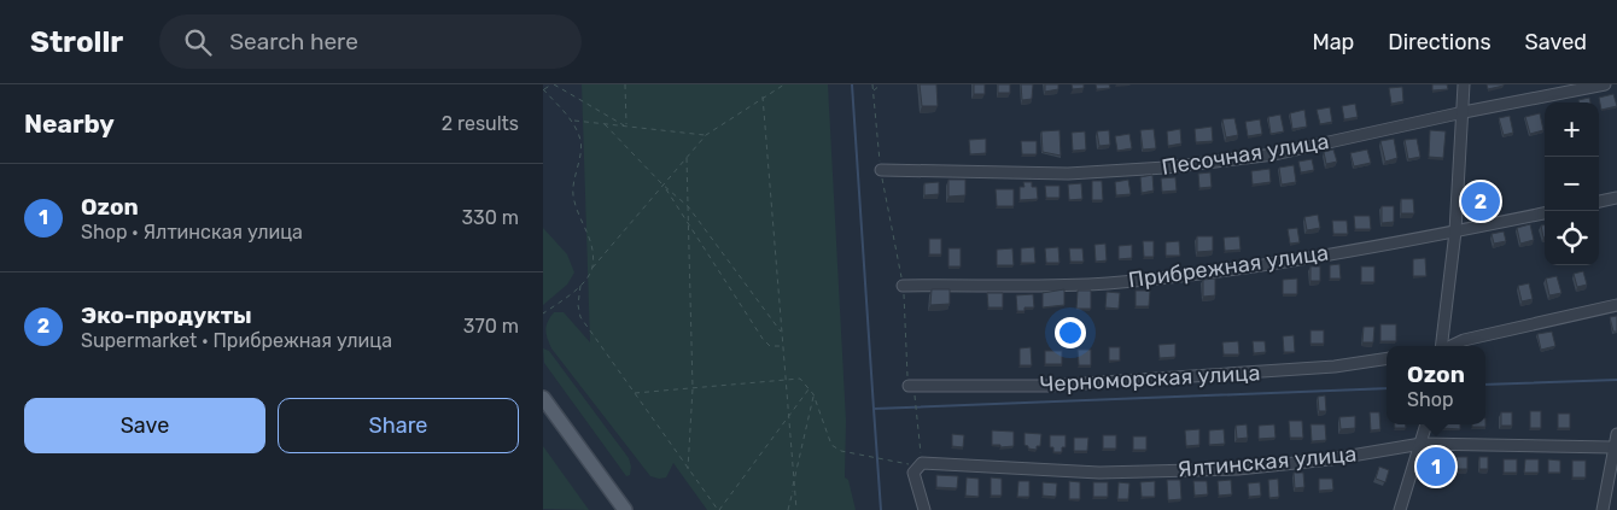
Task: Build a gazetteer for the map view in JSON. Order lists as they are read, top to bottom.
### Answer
{
  "streets": {
    "street": [
      "Песочная улица",
      "Прибрежная улица",
      "Черноморская улица",
      "Ялтинская улица"
    ]
  },
  "page": {
    "header": "Strollr",
    "search": "Search here",
    "nav": ["Map", "Directions", "Saved"],
    "heading": ["Nearby", "2 results"],
    "map_buttons": ["+", "−"],
    "list": [
      {
        "mark": "1",
        "name": "Ozon",
        "note": "Shop · Ялтинская улица",
        "value": "330 m"
      },
      {
        "mark": "2",
        "name": "Эко-продукты",
        "note": "Supermarket · Прибрежная улица",
        "value": "370 m"
      }
    ],
    "pins": ["2", "1"],
    "popup": ["Ozon", "Shop"],
    "buttons": ["Save", "Share"]
  }
}
